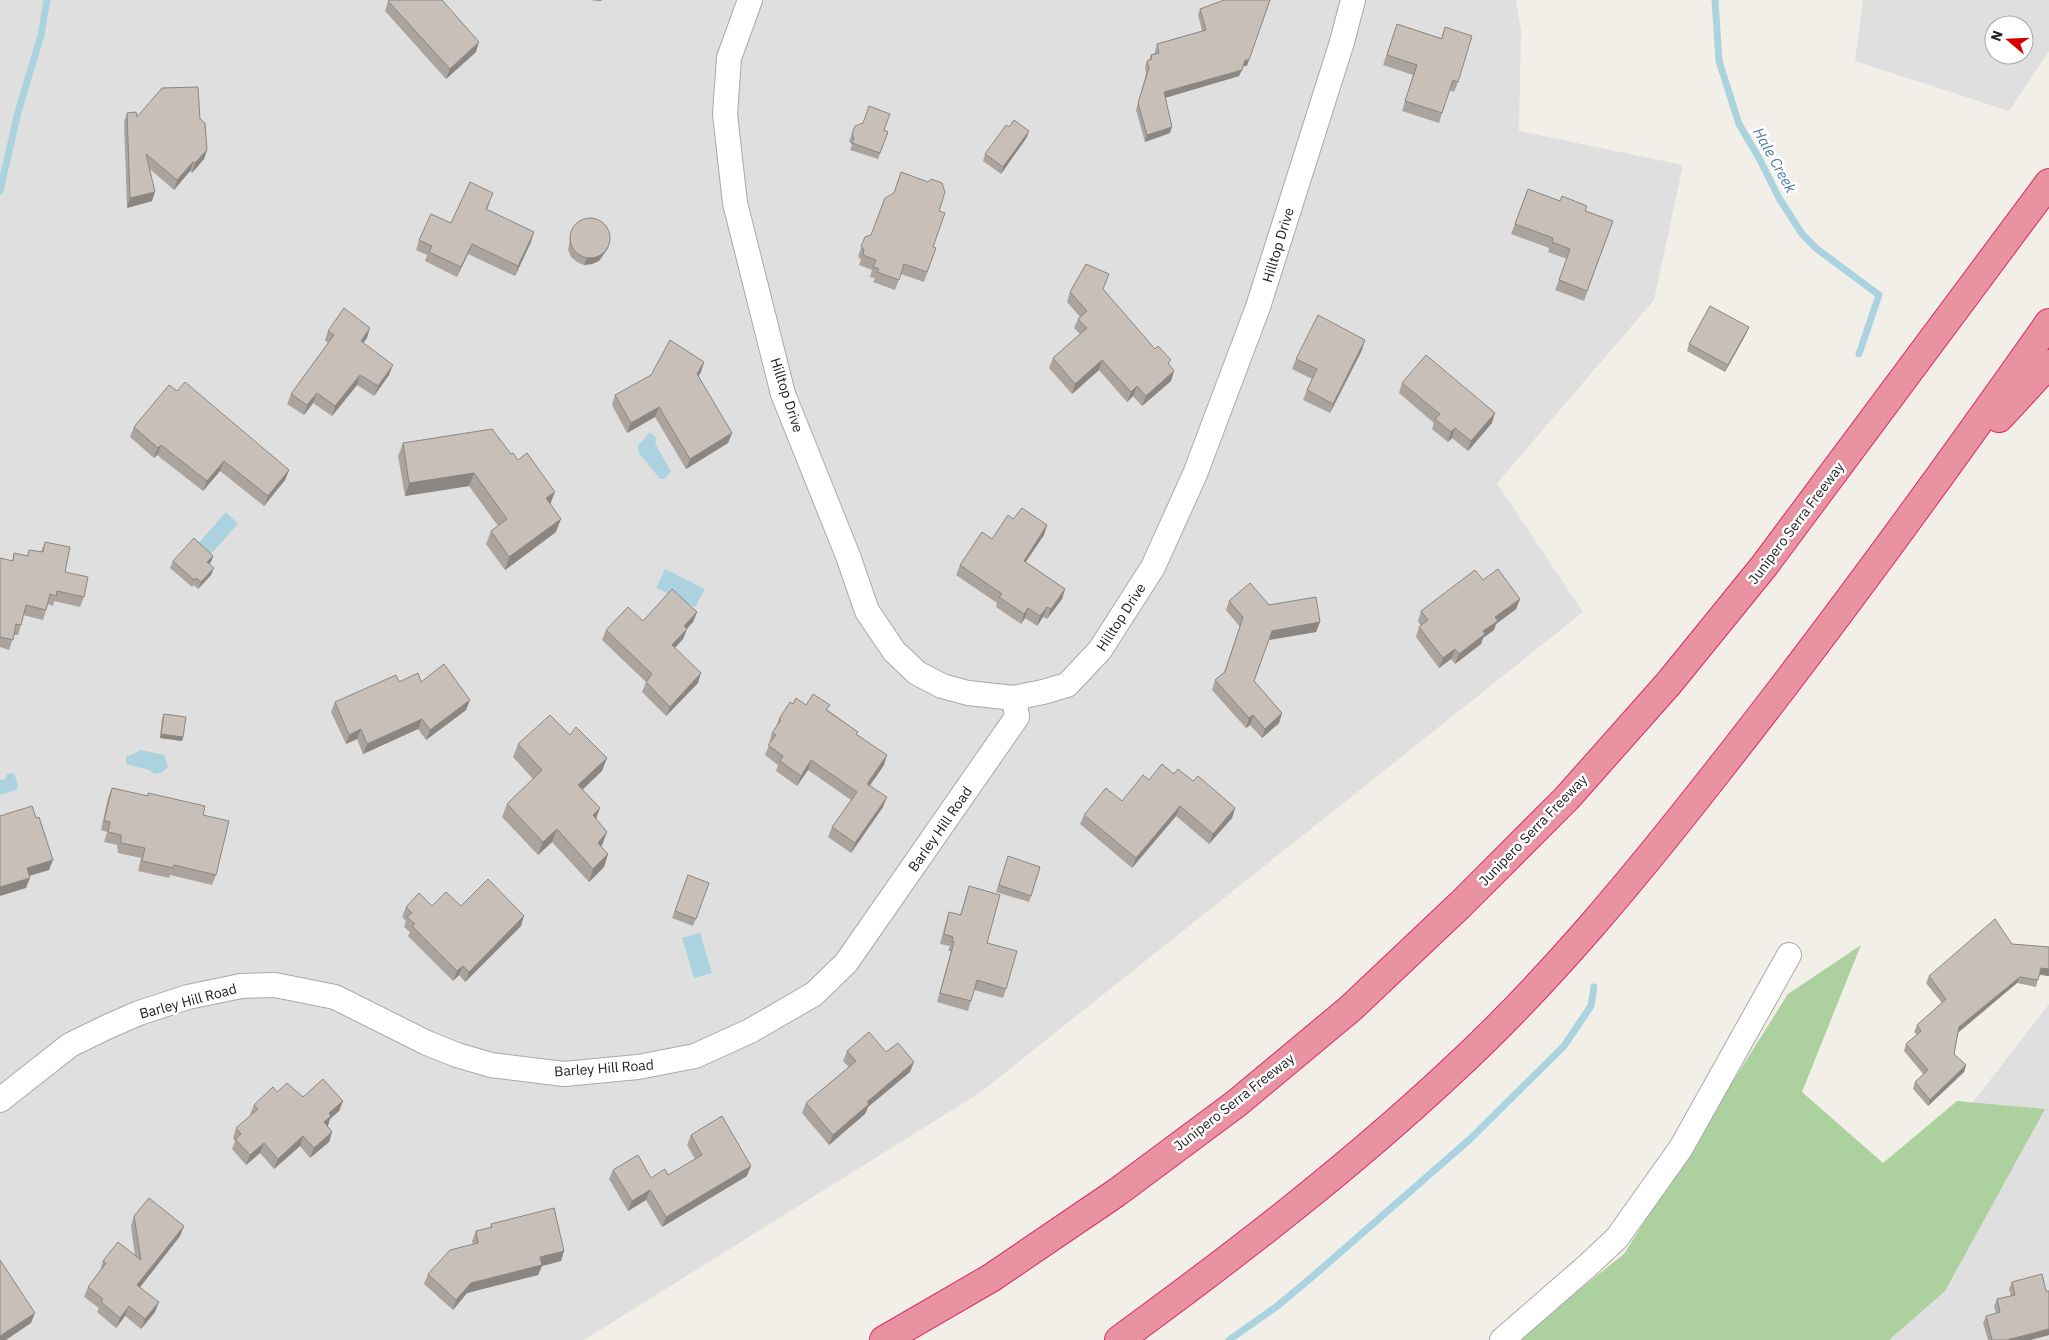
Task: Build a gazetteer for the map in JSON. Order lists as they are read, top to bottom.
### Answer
{
  "streets": {
    "highway": ["Junipero Serra Freeway"],
    "street": ["Hilltop Drive", "Barley Hill Road"]
  },
  "crossings": [
    ["Hilltop Drive", "Barley Hill Road"]
  ],
  "water": ["Hale Creek"],
  "north": "left"
}
